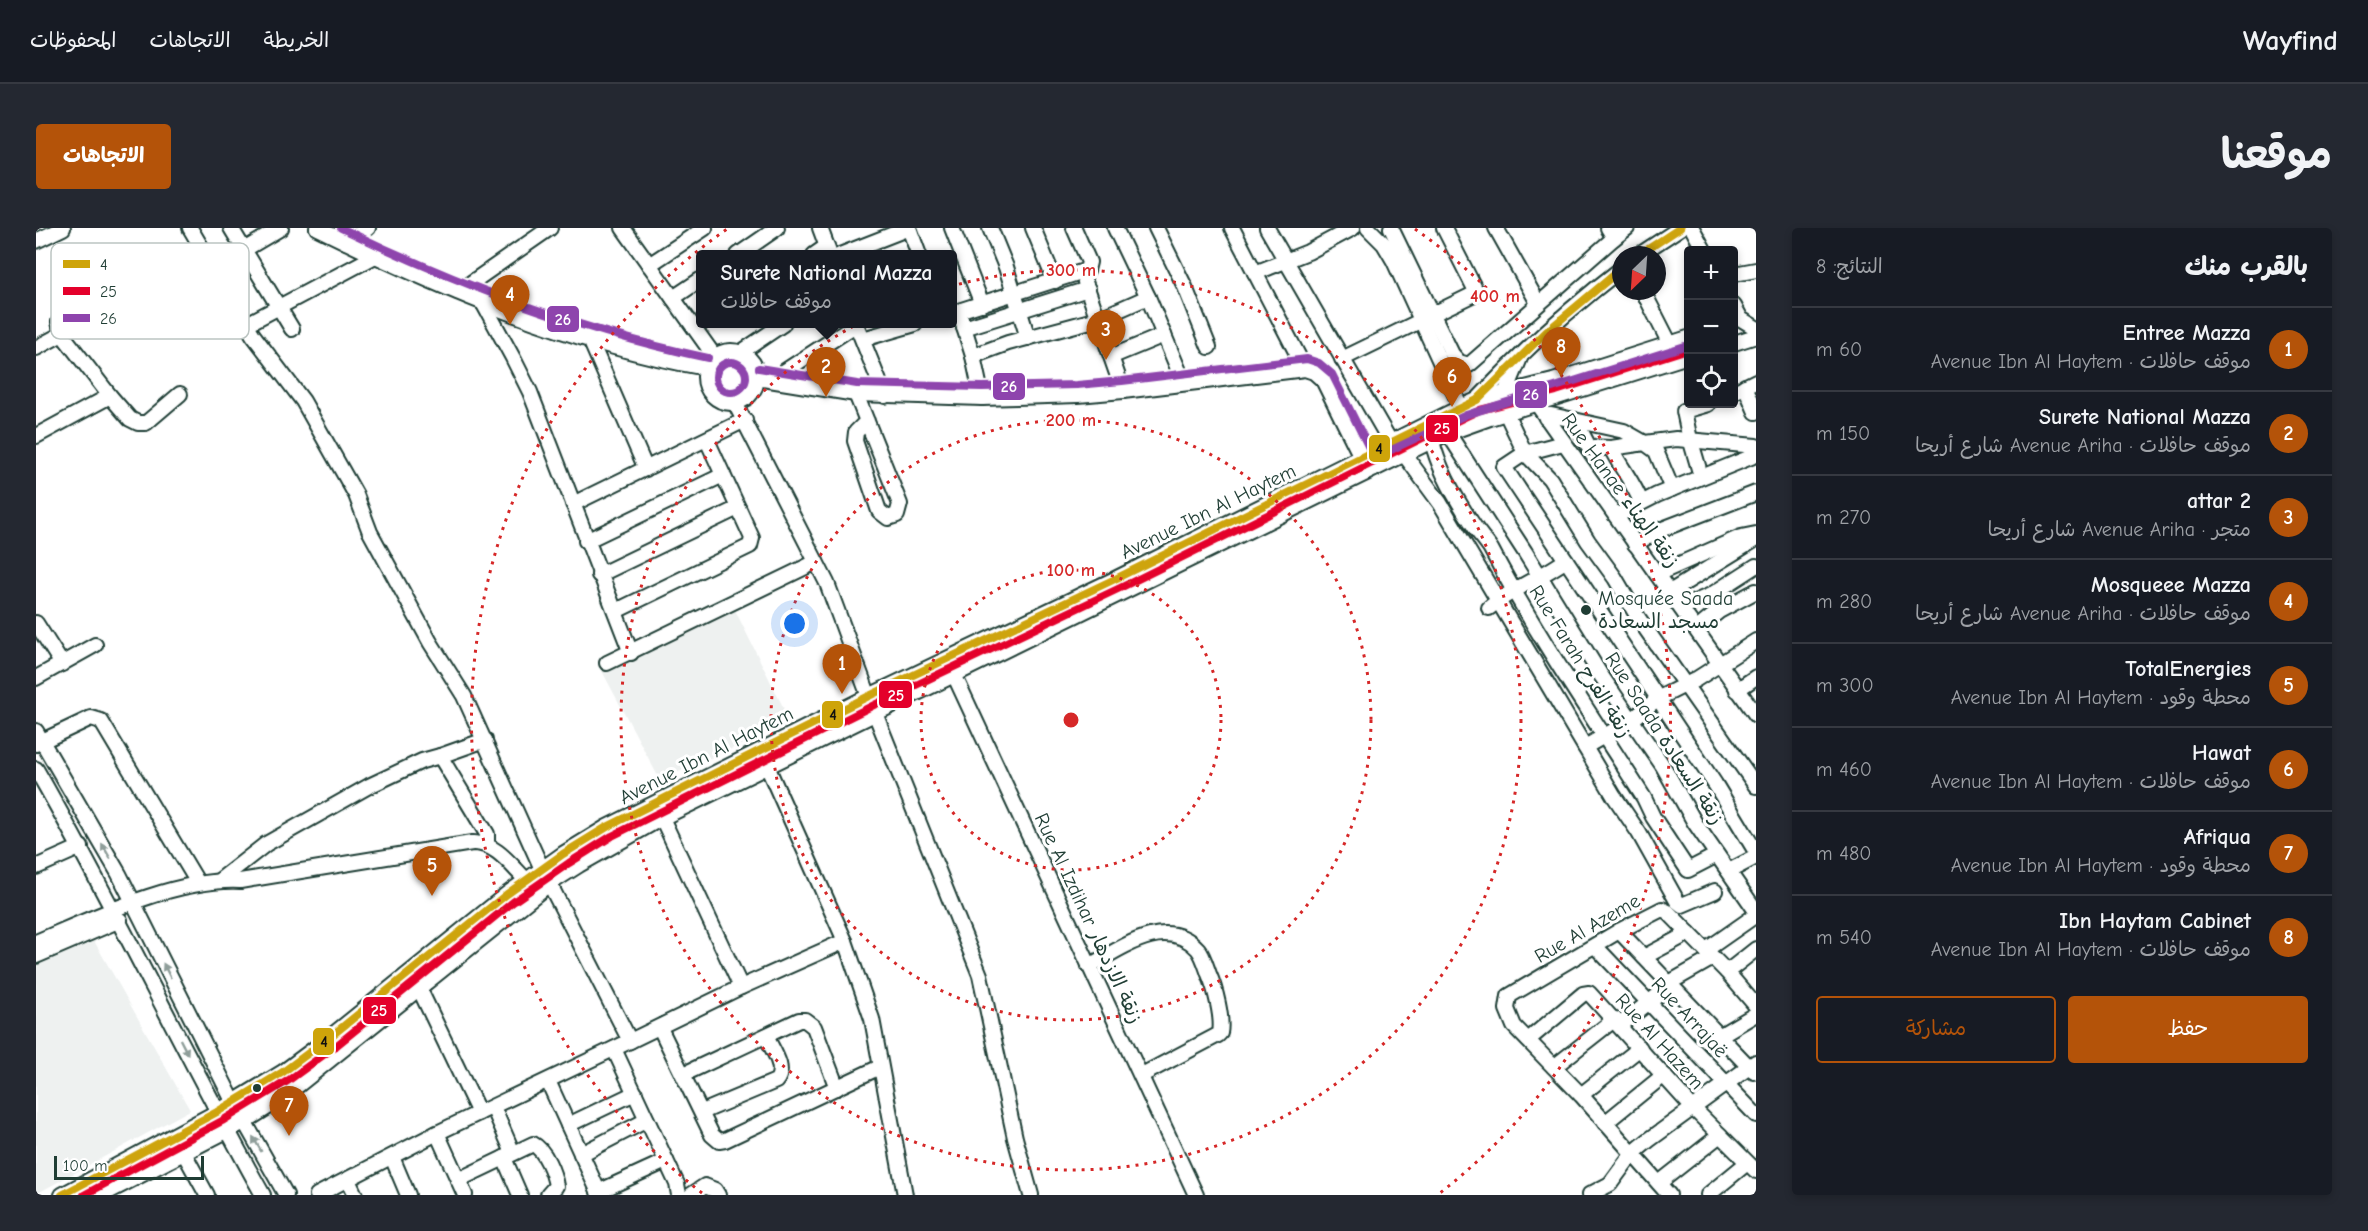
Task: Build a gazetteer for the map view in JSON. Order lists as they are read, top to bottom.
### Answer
{
  "streets": {
    "street": [
      "Rue Hanae زنقة الهناء",
      "Avenue Ibn Al Haytem",
      "Rue Farah زنقة الفرح",
      "Rue Saada زنقة السعادة",
      "Rue Al Izdihar زنقة الازدهار",
      "Rue Al Azeme",
      "Rue Arrajaë",
      "Rue Al Hazem"
    ]
  },
  "crossings": [
    ["Rue Hanae زنقة الهناء", "Avenue Ibn Al Haytem"],
    ["Avenue Ibn Al Haytem", "Rue Farah زنقة الفرح"],
    ["Avenue Ibn Al Haytem", "Rue Saada زنقة السعادة"],
    ["Avenue Ibn Al Haytem", "Rue Al Izdihar زنقة الازدهار"],
    ["Rue Farah زنقة الفرح", "Rue Saada زنقة السعادة"],
    ["Rue Al Azeme", "Rue Arrajaë"],
    ["Rue Al Azeme", "Rue Al Hazem"]
  ],
  "places": ["Mosquée Saada مسجد السعادة"],
  "lines": ["transit line 4", "transit line 26", "transit line 25"],
  "legend": ["4", "25", "26"],
  "scale_bar": "100 m",
  "north": "bottom left",
  "page": {
    "header": "Wayfind",
    "nav": ["الخريطة", "الاتجاهات", "المحفوظات"],
    "title": "موقعنا",
    "buttons": [
      "الاتجاهات",
      ["حفظ", "مشاركة"]
    ],
    "heading": ["بالقرب منك", "النتائج: 8"],
    "map_buttons": ["+", "−"],
    "popup": ["Surete National Mazza", "موقف حافلات"],
    "pins": [
      "4",
      "3",
      "8",
      "2",
      "6",
      "1",
      "5",
      "7"
    ],
    "list": [
      {
        "mark": "1",
        "name": "Entree Mazza",
        "note": "موقف حافلات · Avenue Ibn Al Haytem",
        "value": "60 m"
      },
      {
        "mark": "2",
        "name": "Surete National Mazza",
        "note": "موقف حافلات · Avenue Ariha شارع أريحا",
        "value": "150 m"
      },
      {
        "mark": "3",
        "name": "attar 2",
        "note": "متجر · Avenue Ariha شارع أريحا",
        "value": "270 m"
      },
      {
        "mark": "4",
        "name": "Mosqueee Mazza",
        "note": "موقف حافلات · Avenue Ariha شارع أريحا",
        "value": "280 m"
      },
      {
        "mark": "5",
        "name": "TotalEnergies",
        "note": "محطة وقود · Avenue Ibn Al Haytem",
        "value": "300 m"
      },
      {
        "mark": "6",
        "name": "Hawat",
        "note": "موقف حافلات · Avenue Ibn Al Haytem",
        "value": "460 m"
      },
      {
        "mark": "7",
        "name": "Afriqua",
        "note": "محطة وقود · Avenue Ibn Al Haytem",
        "value": "480 m"
      },
      {
        "mark": "8",
        "name": "Ibn Haytam Cabinet",
        "note": "موقف حافلات · Avenue Ibn Al Haytem",
        "value": "540 m"
      }
    ],
    "scale": "100 m"
  },
  "rings": [
    "300 m",
    "400 m",
    "200 m",
    "100 m"
  ]
}
